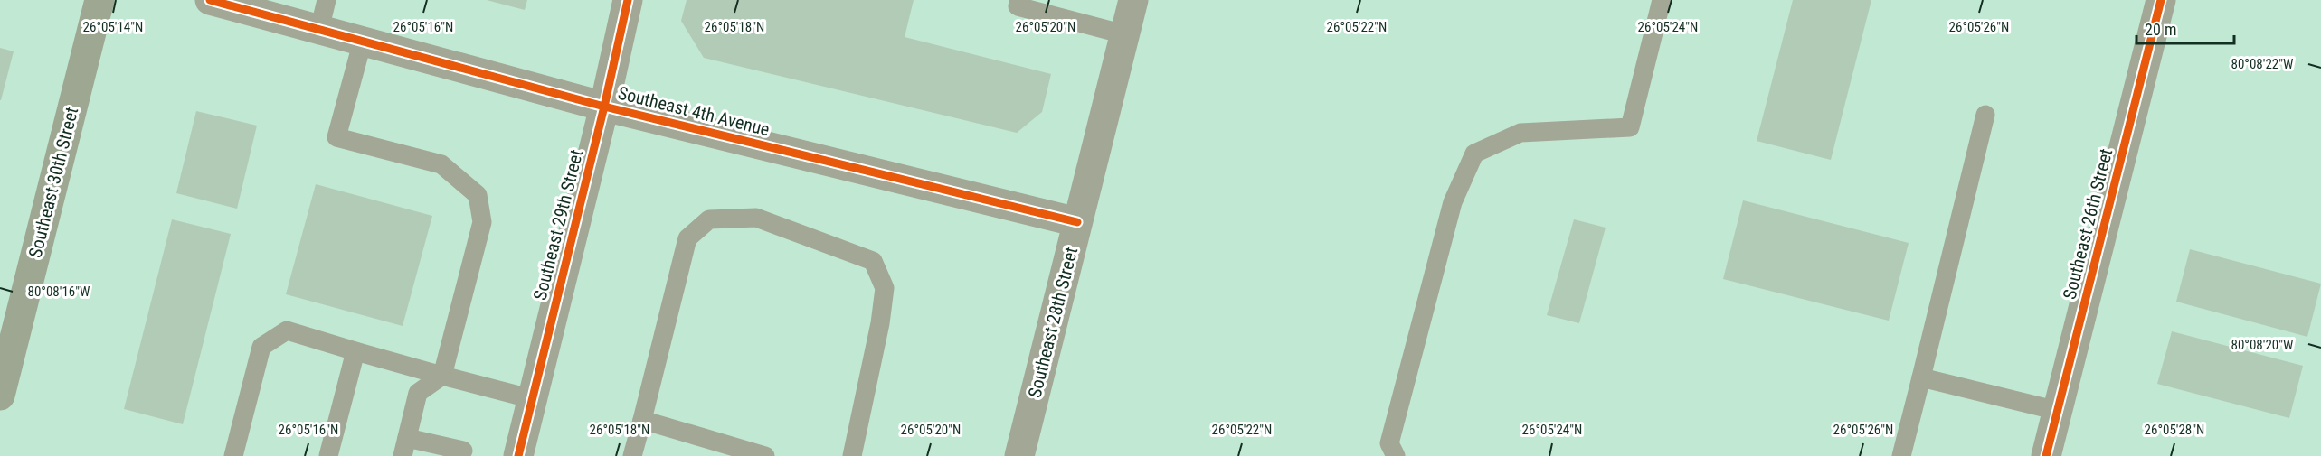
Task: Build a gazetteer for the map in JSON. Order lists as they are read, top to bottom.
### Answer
{
  "streets": {
    "main road": ["Southeast 30th Street"],
    "street": [
      "Southeast 4th Avenue",
      "Southeast 26th Street",
      "Southeast 29th Street",
      "Southeast 28th Street"
    ]
  },
  "crossings": [
    ["Southeast 4th Avenue", "Southeast 29th Street"],
    ["Southeast 4th Avenue", "Southeast 28th Street"]
  ],
  "scale_bar": "20 m",
  "coordinates": [
    "26°05'14\"N",
    "26°05'16\"N",
    "26°05'18\"N",
    "26°05'20\"N",
    "26°05'22\"N",
    "26°05'24\"N",
    "26°05'26\"N",
    "80°08'22\"W",
    "80°08'16\"W",
    "80°08'20\"W",
    "26°05'28\"N"
  ]
}
